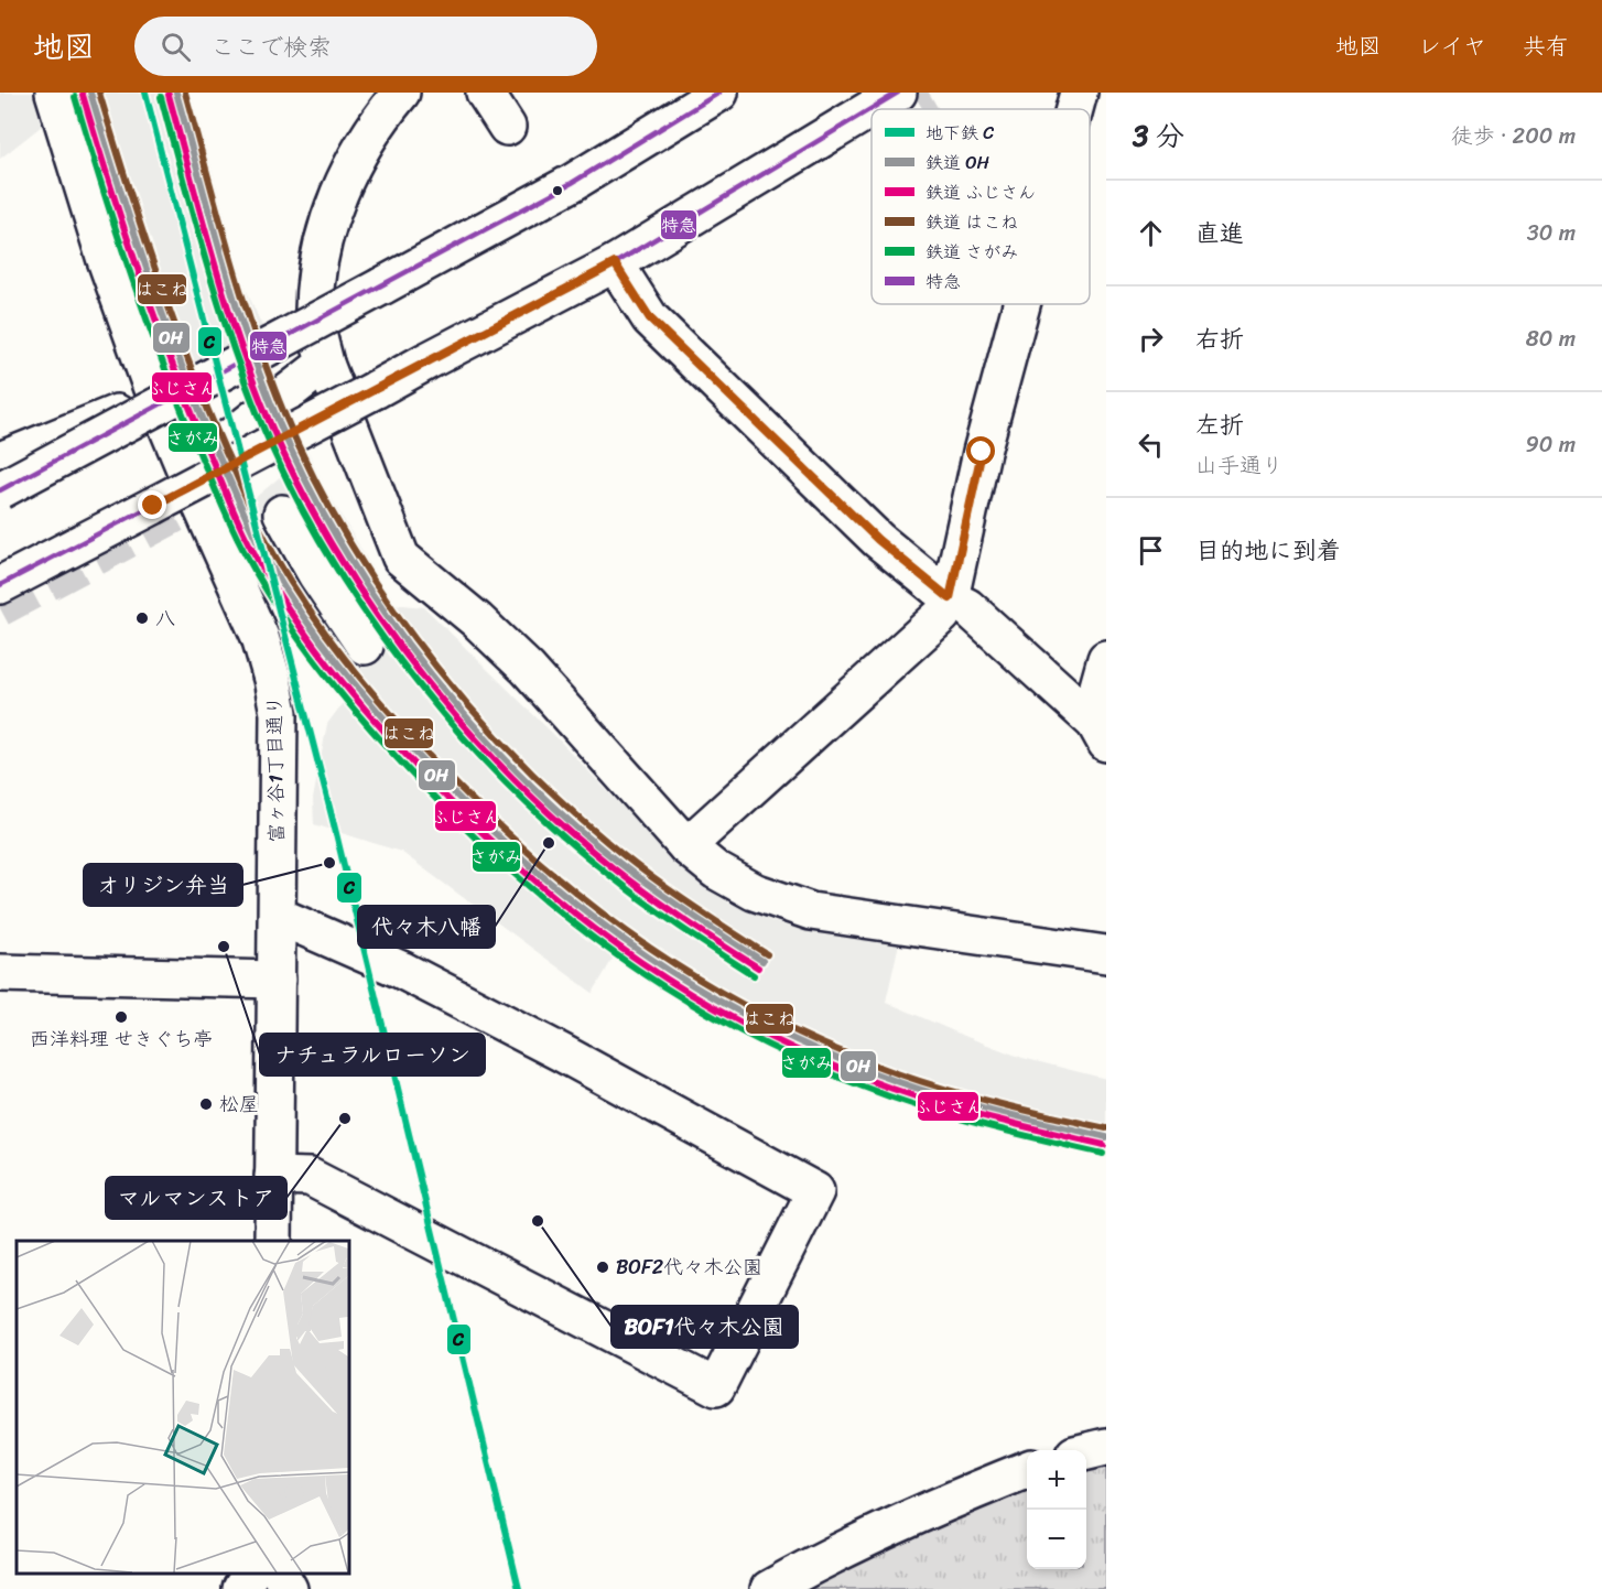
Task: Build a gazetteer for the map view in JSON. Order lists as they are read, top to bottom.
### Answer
{
  "streets": {
    "street": ["富ヶ谷1丁目通り"]
  },
  "places": [
    "八",
    "代々木八幡",
    "オリジン弁当",
    "ナチュラルローソン",
    "西洋料理 せきぐち亭",
    "松屋",
    "マルマンストア",
    "BOF1代々木公園",
    "BOF2代々木公園"
  ],
  "lines": [
    "metro line C",
    "rail line OH",
    "rail line はこね",
    "transit line 特急",
    "rail line ふじさん",
    "rail line さがみ"
  ],
  "legend": [
    "地下鉄 C",
    "鉄道 OH",
    "鉄道 ふじさん",
    "鉄道 はこね",
    "鉄道 さがみ",
    "特急"
  ],
  "page": {
    "header": "地図",
    "search": "ここで検索",
    "nav": ["地図", "レイヤ", "共有"],
    "heading": ["3 分", "徒歩 · 200 m"],
    "list": [
      ["直進", "30 m"],
      ["右折", "80 m"],
      ["左折", "山手通り", "90 m"],
      "目的地に到着"
    ],
    "map_buttons": ["+", "−"]
  }
}
